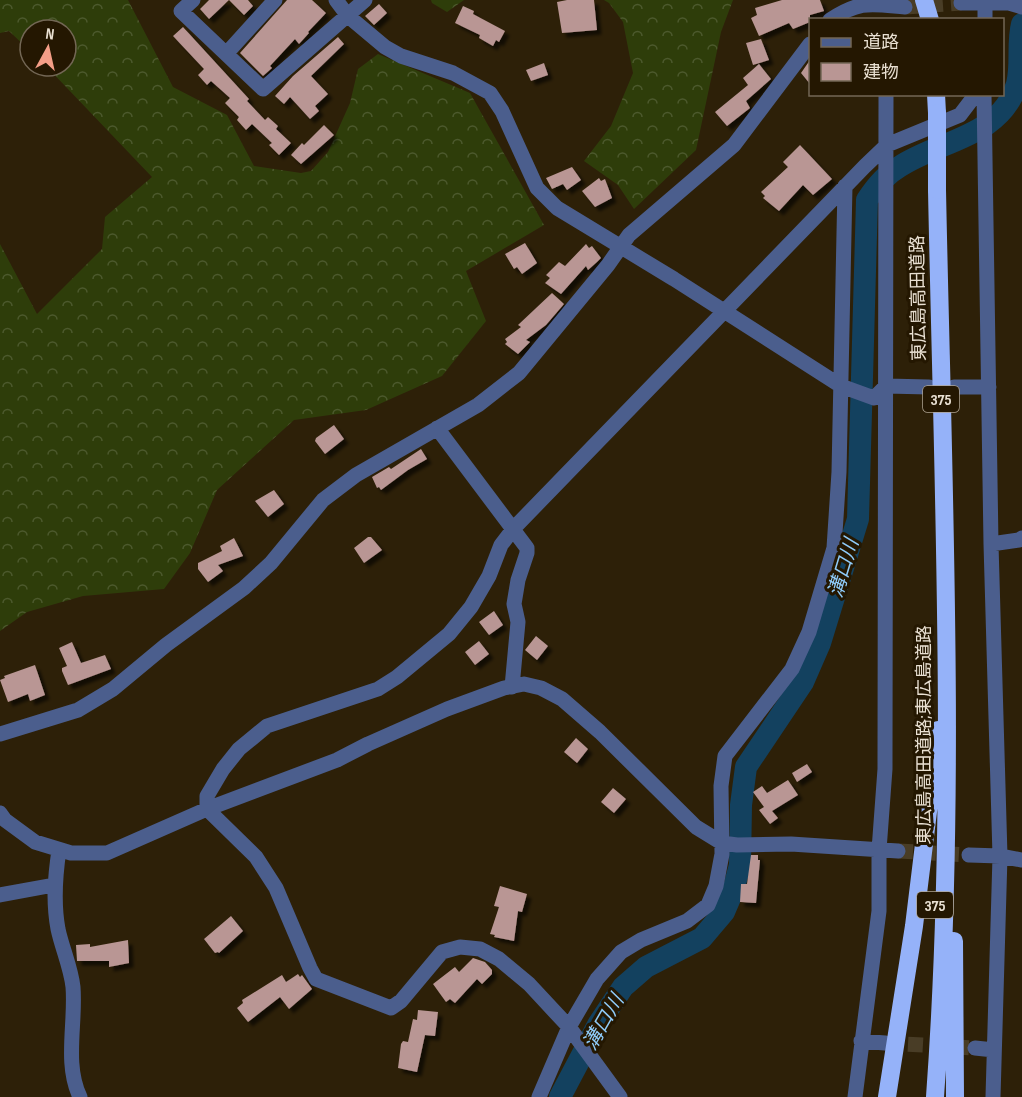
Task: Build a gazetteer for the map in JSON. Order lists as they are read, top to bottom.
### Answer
{
  "streets": {
    "highway": ["東広島高田道路", "375", "東広島高田道路;東広島道路"]
  },
  "crossings": [
    ["東広島高田道路", "東広島高田道路;東広島道路"]
  ],
  "water": ["溝口川"],
  "legend": ["道路", "建物"],
  "north": "top"
}
